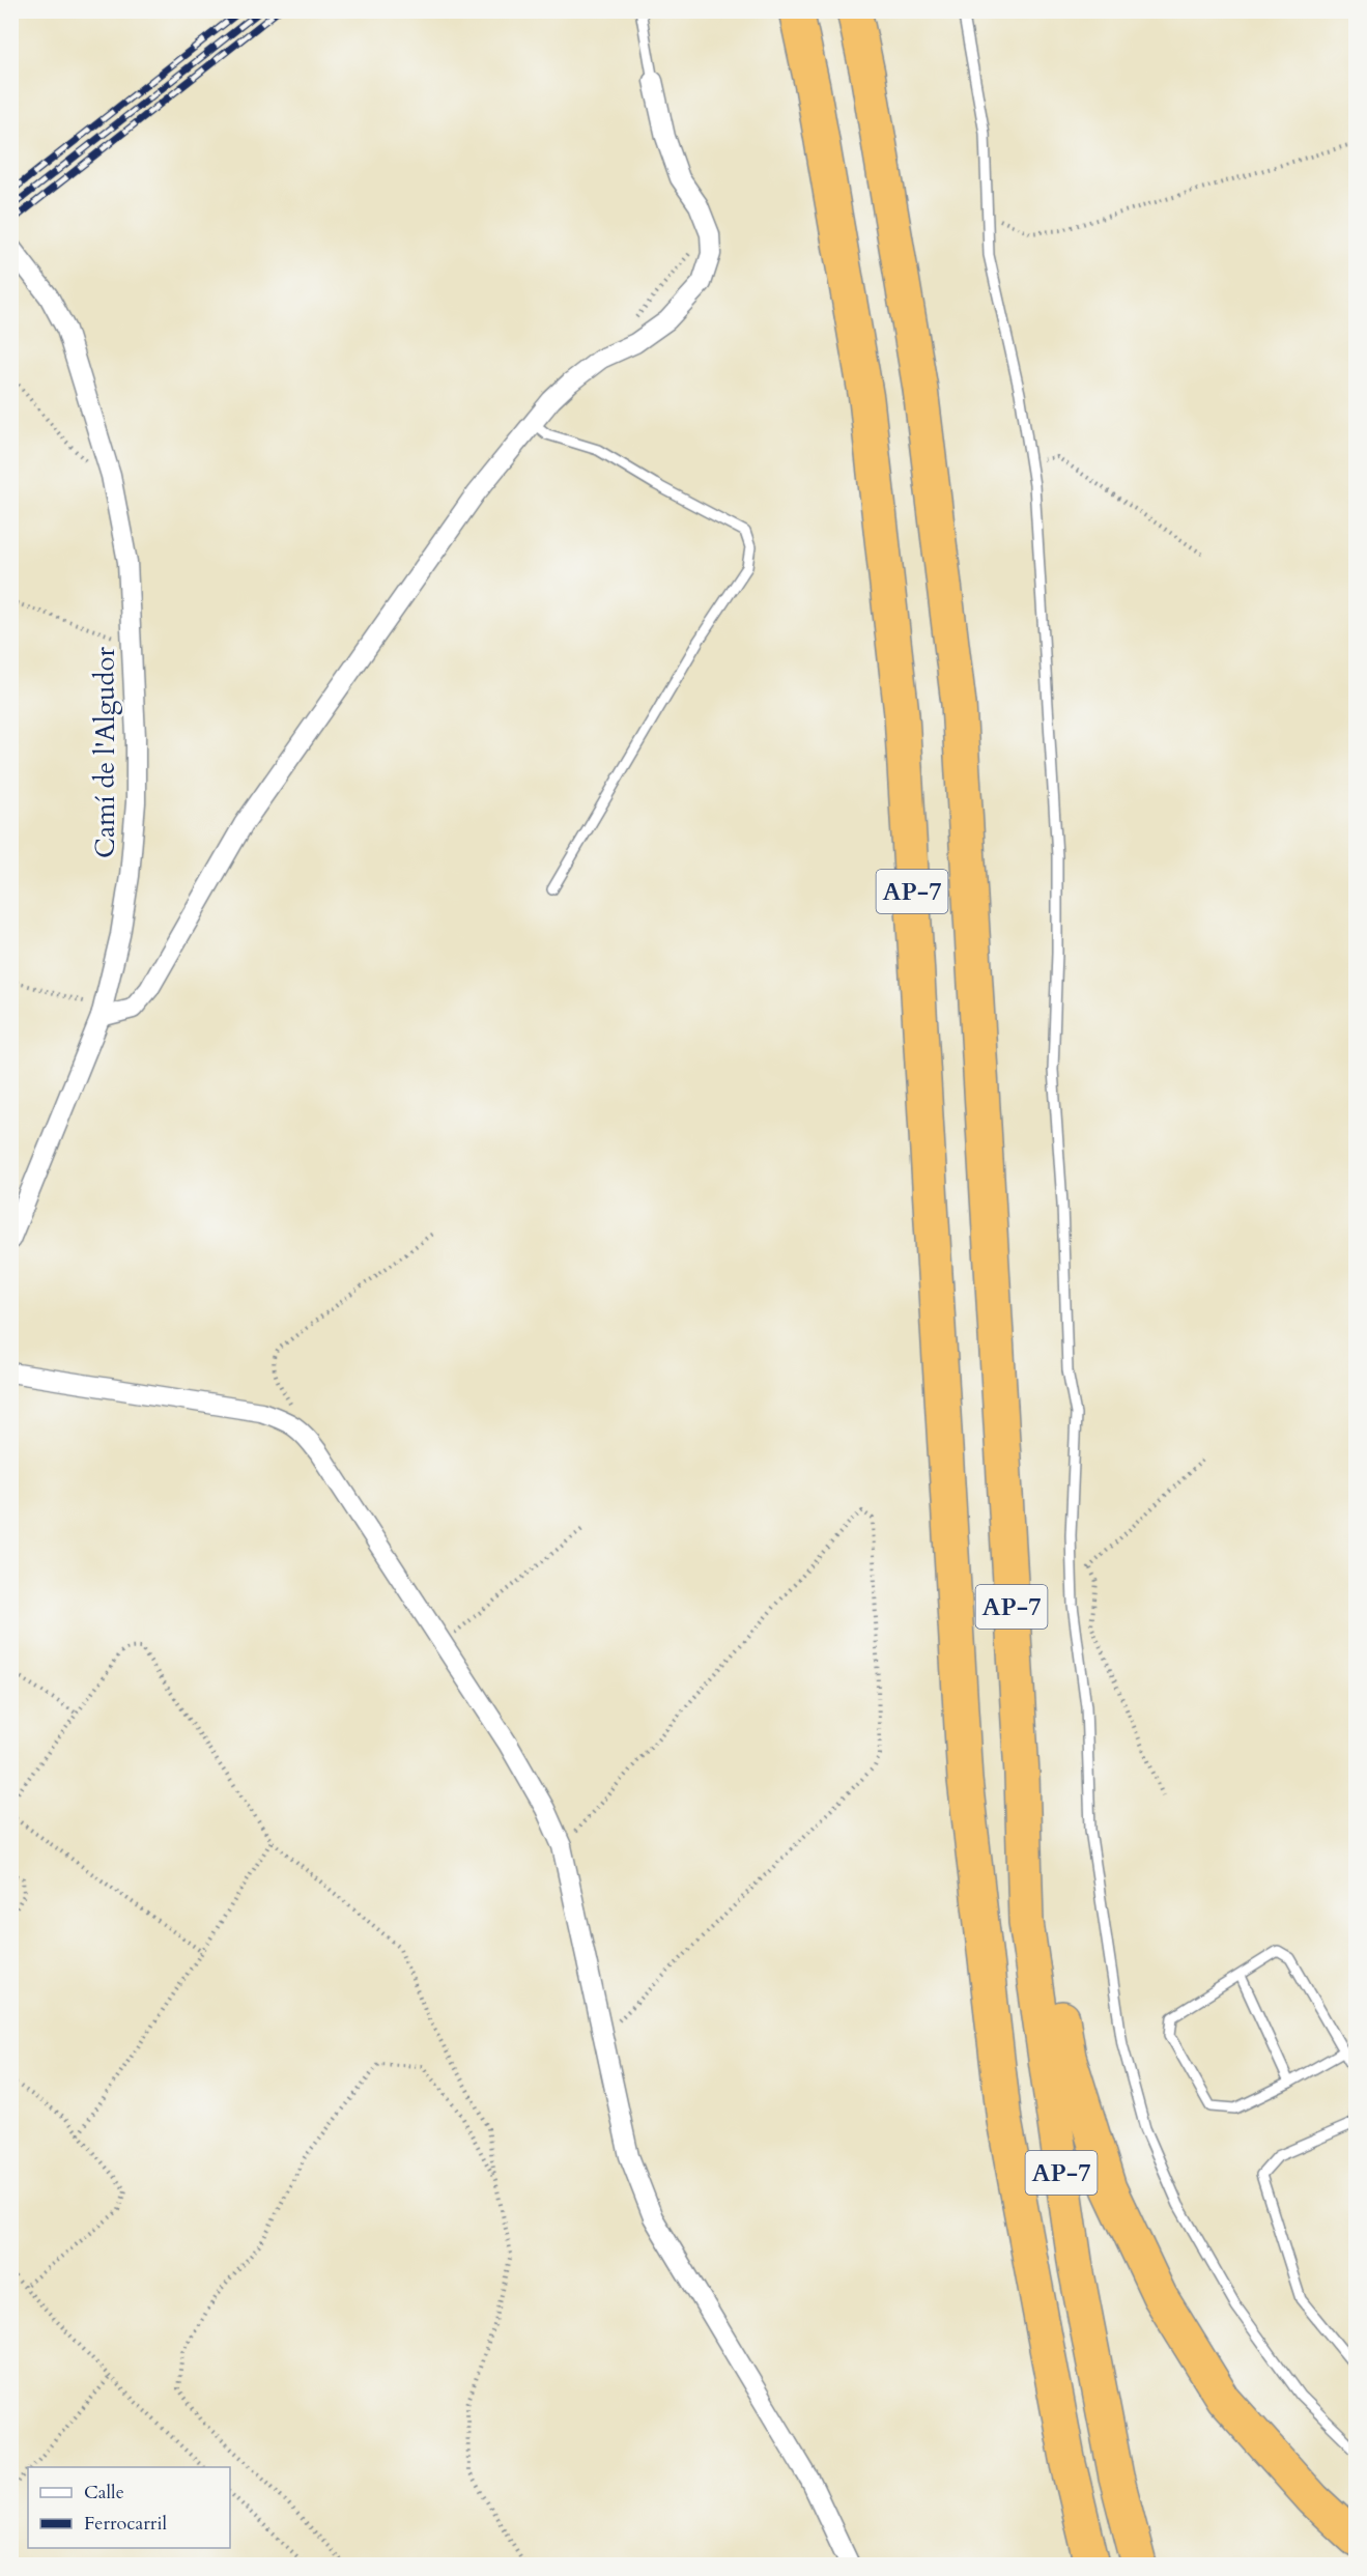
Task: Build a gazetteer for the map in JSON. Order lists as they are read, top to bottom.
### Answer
{
  "streets": {
    "highway": ["AP-7"],
    "street": ["Camí de l'Algudor"]
  },
  "legend": ["Calle", "Ferrocarril"]
}
